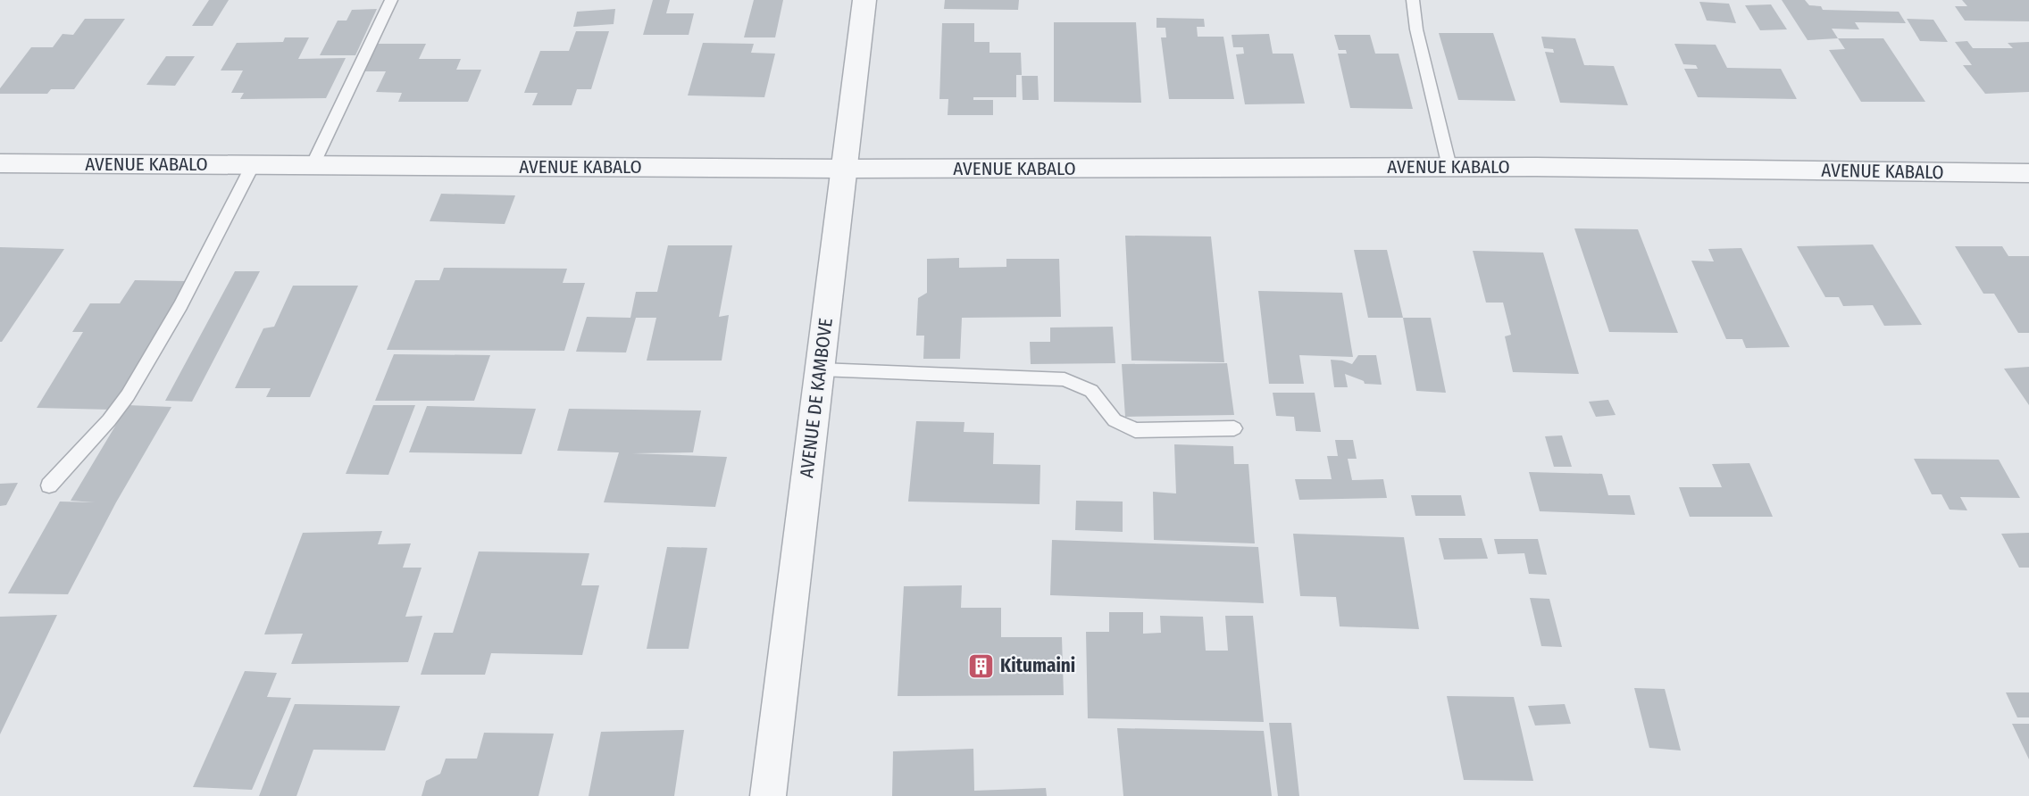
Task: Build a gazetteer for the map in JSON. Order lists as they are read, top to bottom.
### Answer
{
  "streets": {
    "street": ["AVENUE KABALO", "AVENUE DE KAMBOVE"]
  },
  "crossings": [
    ["AVENUE KABALO", "AVENUE DE KAMBOVE"]
  ],
  "places": {
    "building": ["Kitumaini"]
  }
}
